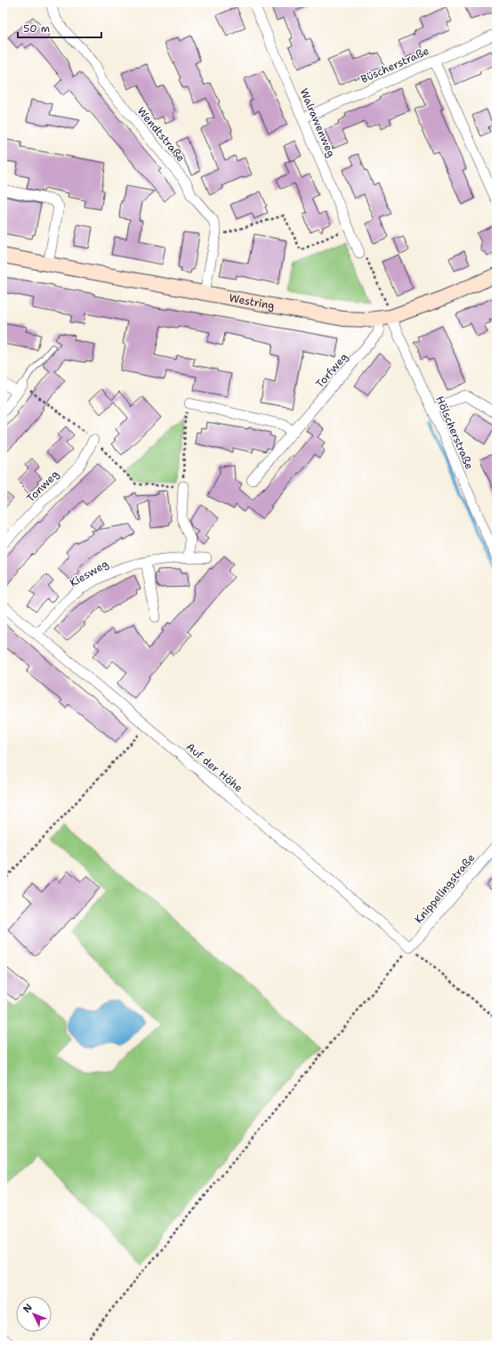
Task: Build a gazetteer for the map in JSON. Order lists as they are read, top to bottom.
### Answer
{
  "streets": {
    "main road": ["Westring"],
    "street": [
      "Büscherstraße",
      "Walrawenweg",
      "Wendtstraße",
      "Torfweg",
      "Hölscherstraße",
      "Tonweg",
      "Kiesweg",
      "Auf der Höhe",
      "Knippelingstraße"
    ]
  },
  "crossings": [
    ["Büscherstraße", "Walrawenweg"],
    ["Wendtstraße", "Westring"],
    ["Westring", "Torfweg"],
    ["Westring", "Hölscherstraße"],
    ["Torfweg", "Hölscherstraße"],
    ["Kiesweg", "Auf der Höhe"],
    ["Auf der Höhe", "Knippelingstraße"]
  ],
  "scale_bar": "50 m",
  "north": "top left"
}
